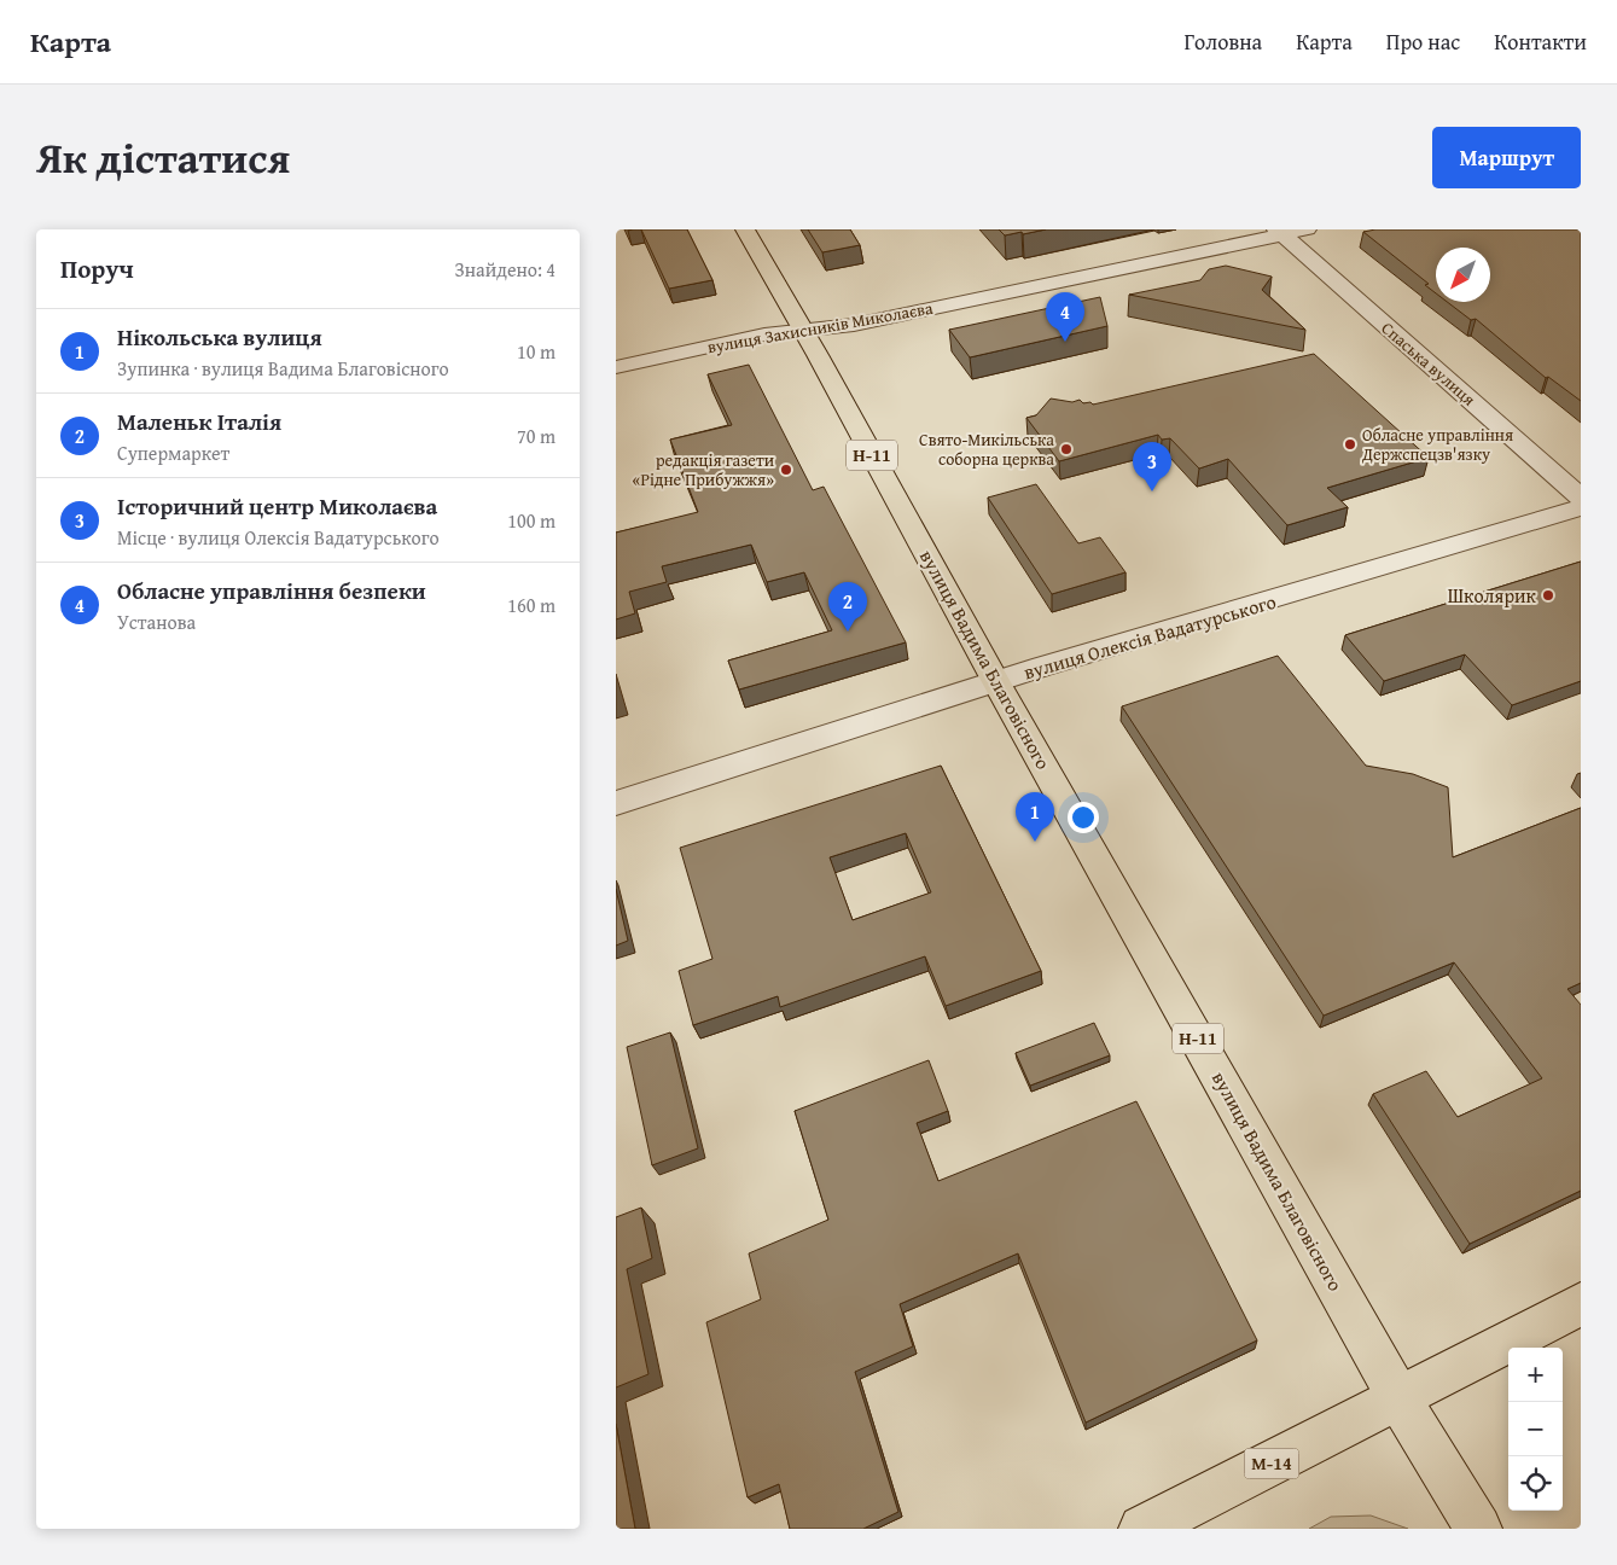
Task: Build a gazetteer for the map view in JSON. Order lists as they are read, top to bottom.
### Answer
{
  "streets": {
    "main road": ["Н-11", "вулиця Вадима Благовісного", "М-14"],
    "street": ["вулиця Захисників Миколаєва", "Спаська вулиця", "вулиця Олексія Вадатурського"]
  },
  "crossings": [
    ["вулиця Захисників Миколаєва", "Спаська вулиця"],
    ["вулиця Захисників Миколаєва", "вулиця Вадима Благовісного"],
    ["вулиця Олексія Вадатурського", "вулиця Вадима Благовісного"],
    ["вулиця Вадима Благовісного", "М-14"]
  ],
  "places": [
    "Обласне управління Держспецзв'язку",
    "Свято-Микільська соборна церква",
    "редакція газети «Рідне Прибужжя»",
    "Школярик"
  ],
  "north": "bottom left",
  "page": {
    "header": "Карта",
    "nav": [
      "Головна",
      "Карта",
      "Про нас",
      "Контакти"
    ],
    "title": "Як дістатися",
    "buttons": "Маршрут",
    "heading": ["Поруч", "Знайдено: 4"],
    "pins": [
      "4",
      "3",
      "2",
      "1"
    ],
    "list": [
      {
        "mark": "1",
        "name": "Нікольська вулиця",
        "note": "Зупинка · вулиця Вадима Благовісного",
        "value": "10 m"
      },
      {
        "mark": "2",
        "name": "Маленьк Італія",
        "note": "Супермаркет",
        "value": "70 m"
      },
      {
        "mark": "3",
        "name": "Історичний центр Миколаєва",
        "note": "Місце · вулиця Олексія Вадатурського",
        "value": "100 m"
      },
      {
        "mark": "4",
        "name": "Обласне управління безпеки",
        "note": "Установа",
        "value": "160 m"
      }
    ],
    "map_buttons": ["+", "−"]
  }
}
